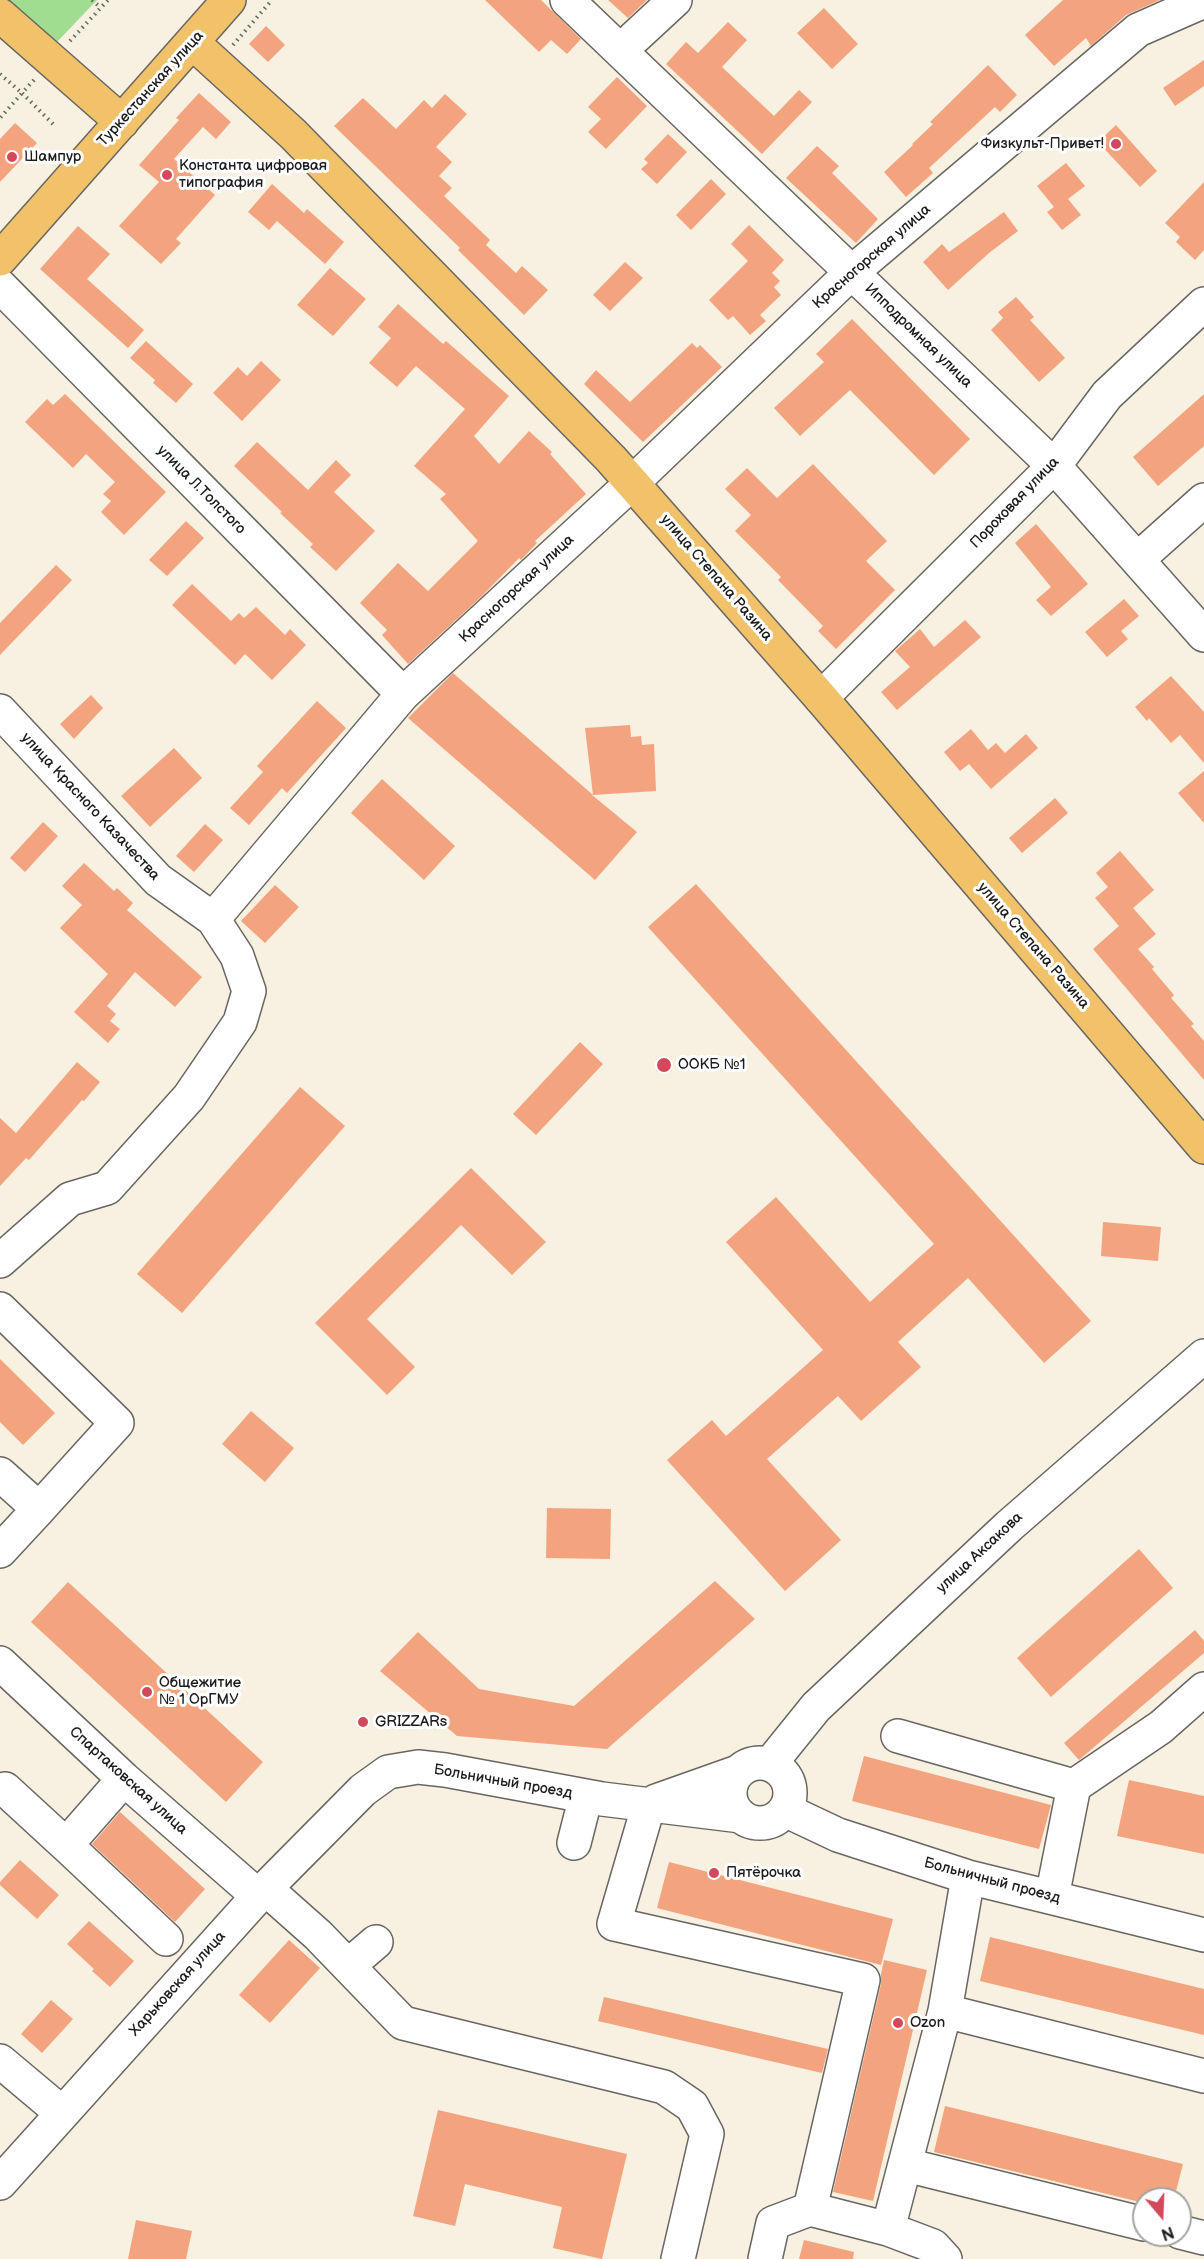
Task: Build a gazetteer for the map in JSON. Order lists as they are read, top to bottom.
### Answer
{
  "streets": {
    "main road": ["Туркестанская улица", "улица Степана Разина"],
    "street": [
      "Красногорская улица",
      "Ипподромная улица",
      "улица Л.Толстого",
      "Пороховая улица",
      "улица Красного Казачества",
      "улица Аксакова",
      "Спартаковская улица",
      "Больничный проезд",
      "Харьковская улица"
    ]
  },
  "crossings": [
    ["Туркестанская улица", "улица Степана Разина"],
    ["Красногорская улица", "Ипподромная улица"],
    ["Красногорская улица", "улица Л.Толстого"],
    ["Красногорская улица", "улица Степана Разина"],
    ["Красногорская улица", "улица Красного Казачества"],
    ["Ипподромная улица", "Пороховая улица"],
    ["Пороховая улица", "улица Степана Разина"],
    ["улица Аксакова", "Больничный проезд"],
    ["Спартаковская улица", "Харьковская улица"],
    ["Больничный проезд", "Харьковская улица"]
  ],
  "places": [
    "Физкульт-Привет!",
    "Шампур",
    "Константа цифровая типография",
    "ООКБ №1",
    "Общежитие № 1 ОрГМУ",
    "GRIZZARs",
    "Пятёрочка",
    "Ozon"
  ],
  "north": "bottom"
}
